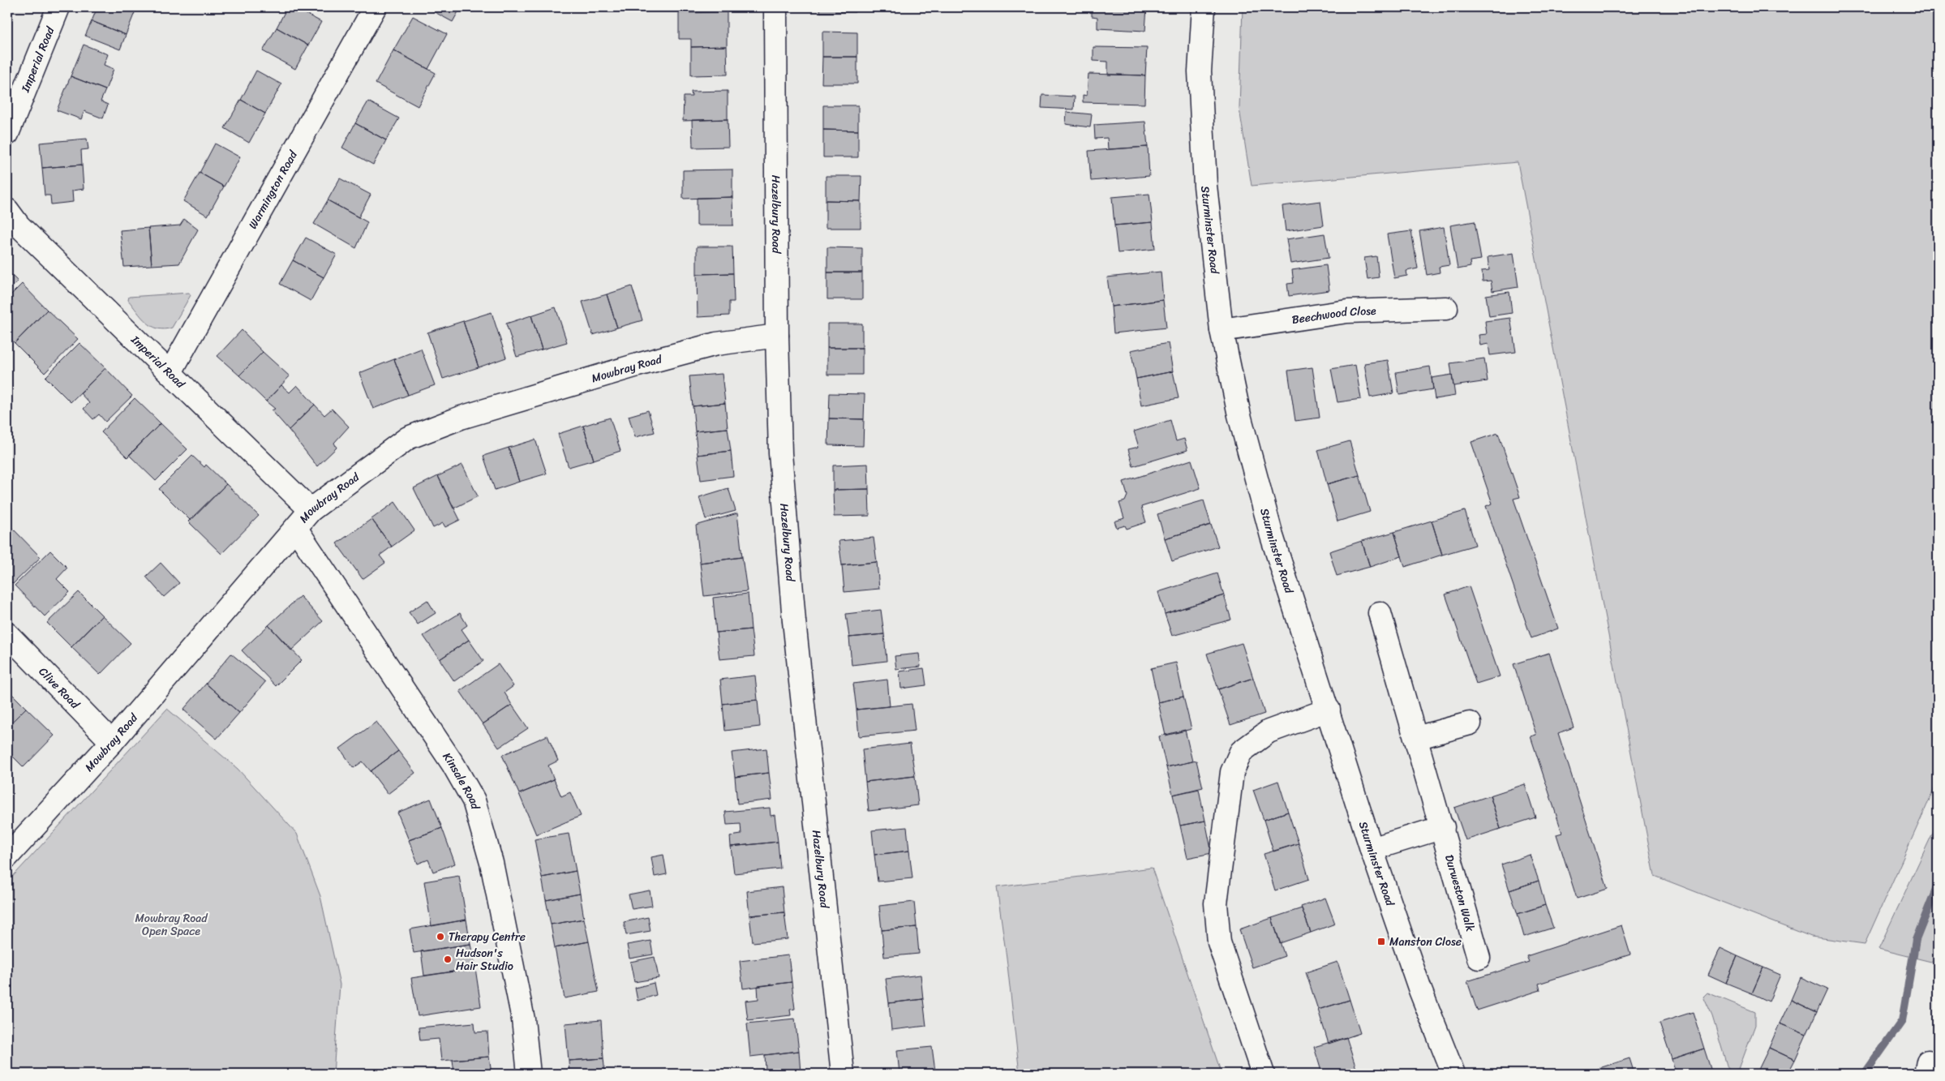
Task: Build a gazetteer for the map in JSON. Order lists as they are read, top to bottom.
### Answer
{
  "streets": {
    "street": [
      "Imperial Road",
      "Warmington Road",
      "Hazelbury Road",
      "Sturminster Road",
      "Beechwood Close",
      "Mowbray Road",
      "Clive Road",
      "Kinsale Road",
      "Durweston Walk"
    ]
  },
  "crossings": [
    ["Imperial Road", "Warmington Road"],
    ["Imperial Road", "Mowbray Road"],
    ["Hazelbury Road", "Mowbray Road"],
    ["Sturminster Road", "Beechwood Close"],
    ["Mowbray Road", "Clive Road"],
    ["Mowbray Road", "Kinsale Road"]
  ],
  "parks": ["Mowbray Road Open Space"],
  "places": {
    "other": ["Therapy Centre", "Hudson's Hair Studio"],
    "transit": ["Manston Close"]
  }
}
